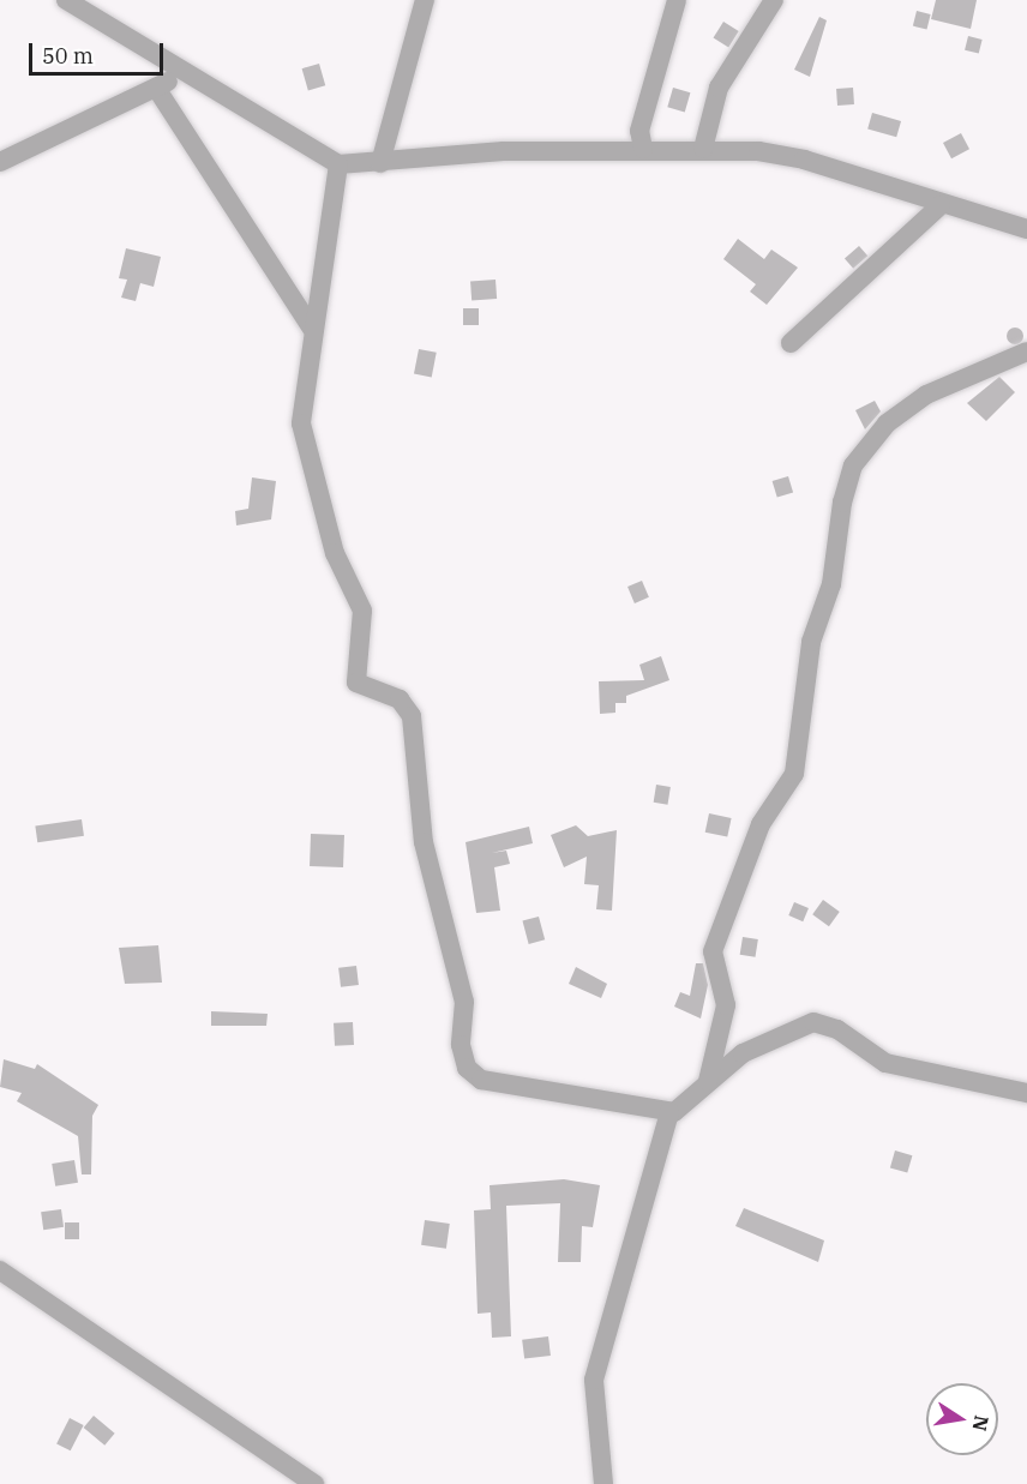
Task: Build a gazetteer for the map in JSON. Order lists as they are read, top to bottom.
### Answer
{
  "scale_bar": "50 m",
  "north": "right"
}
